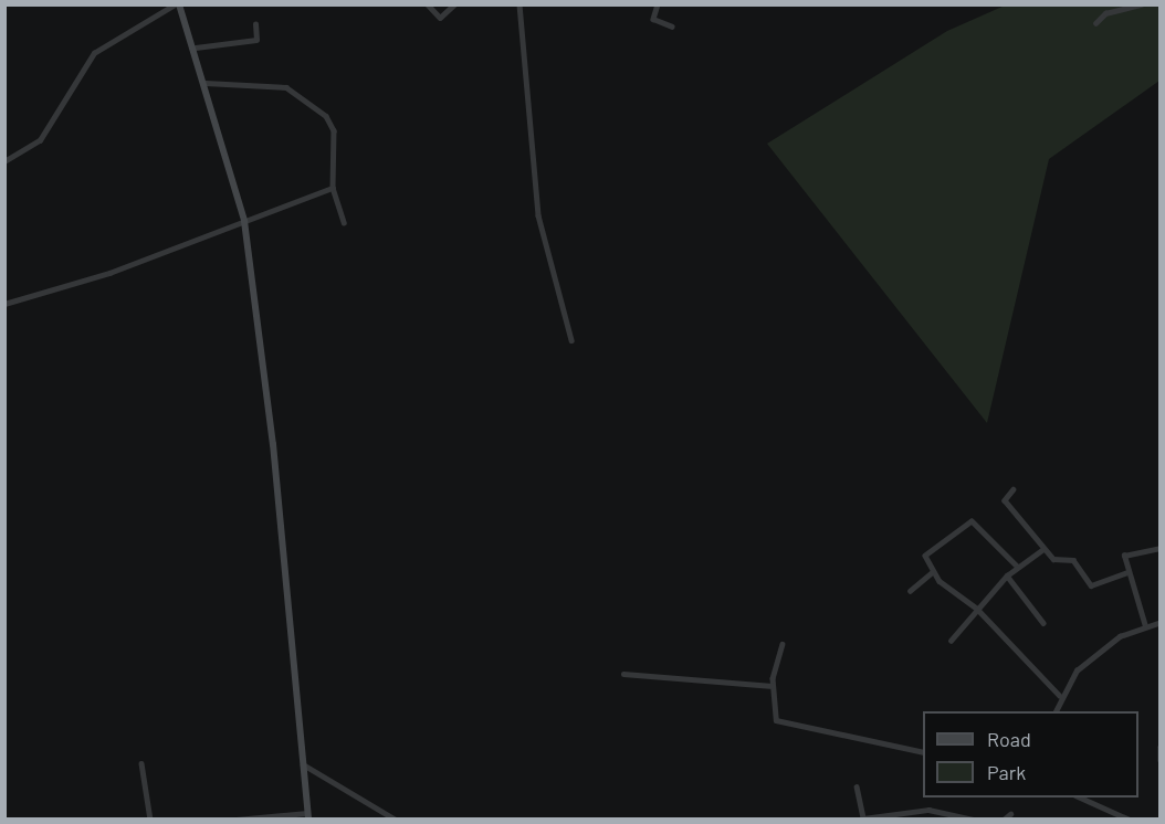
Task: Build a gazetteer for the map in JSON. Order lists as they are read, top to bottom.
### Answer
{
  "legend": ["Road", "Park"]
}
